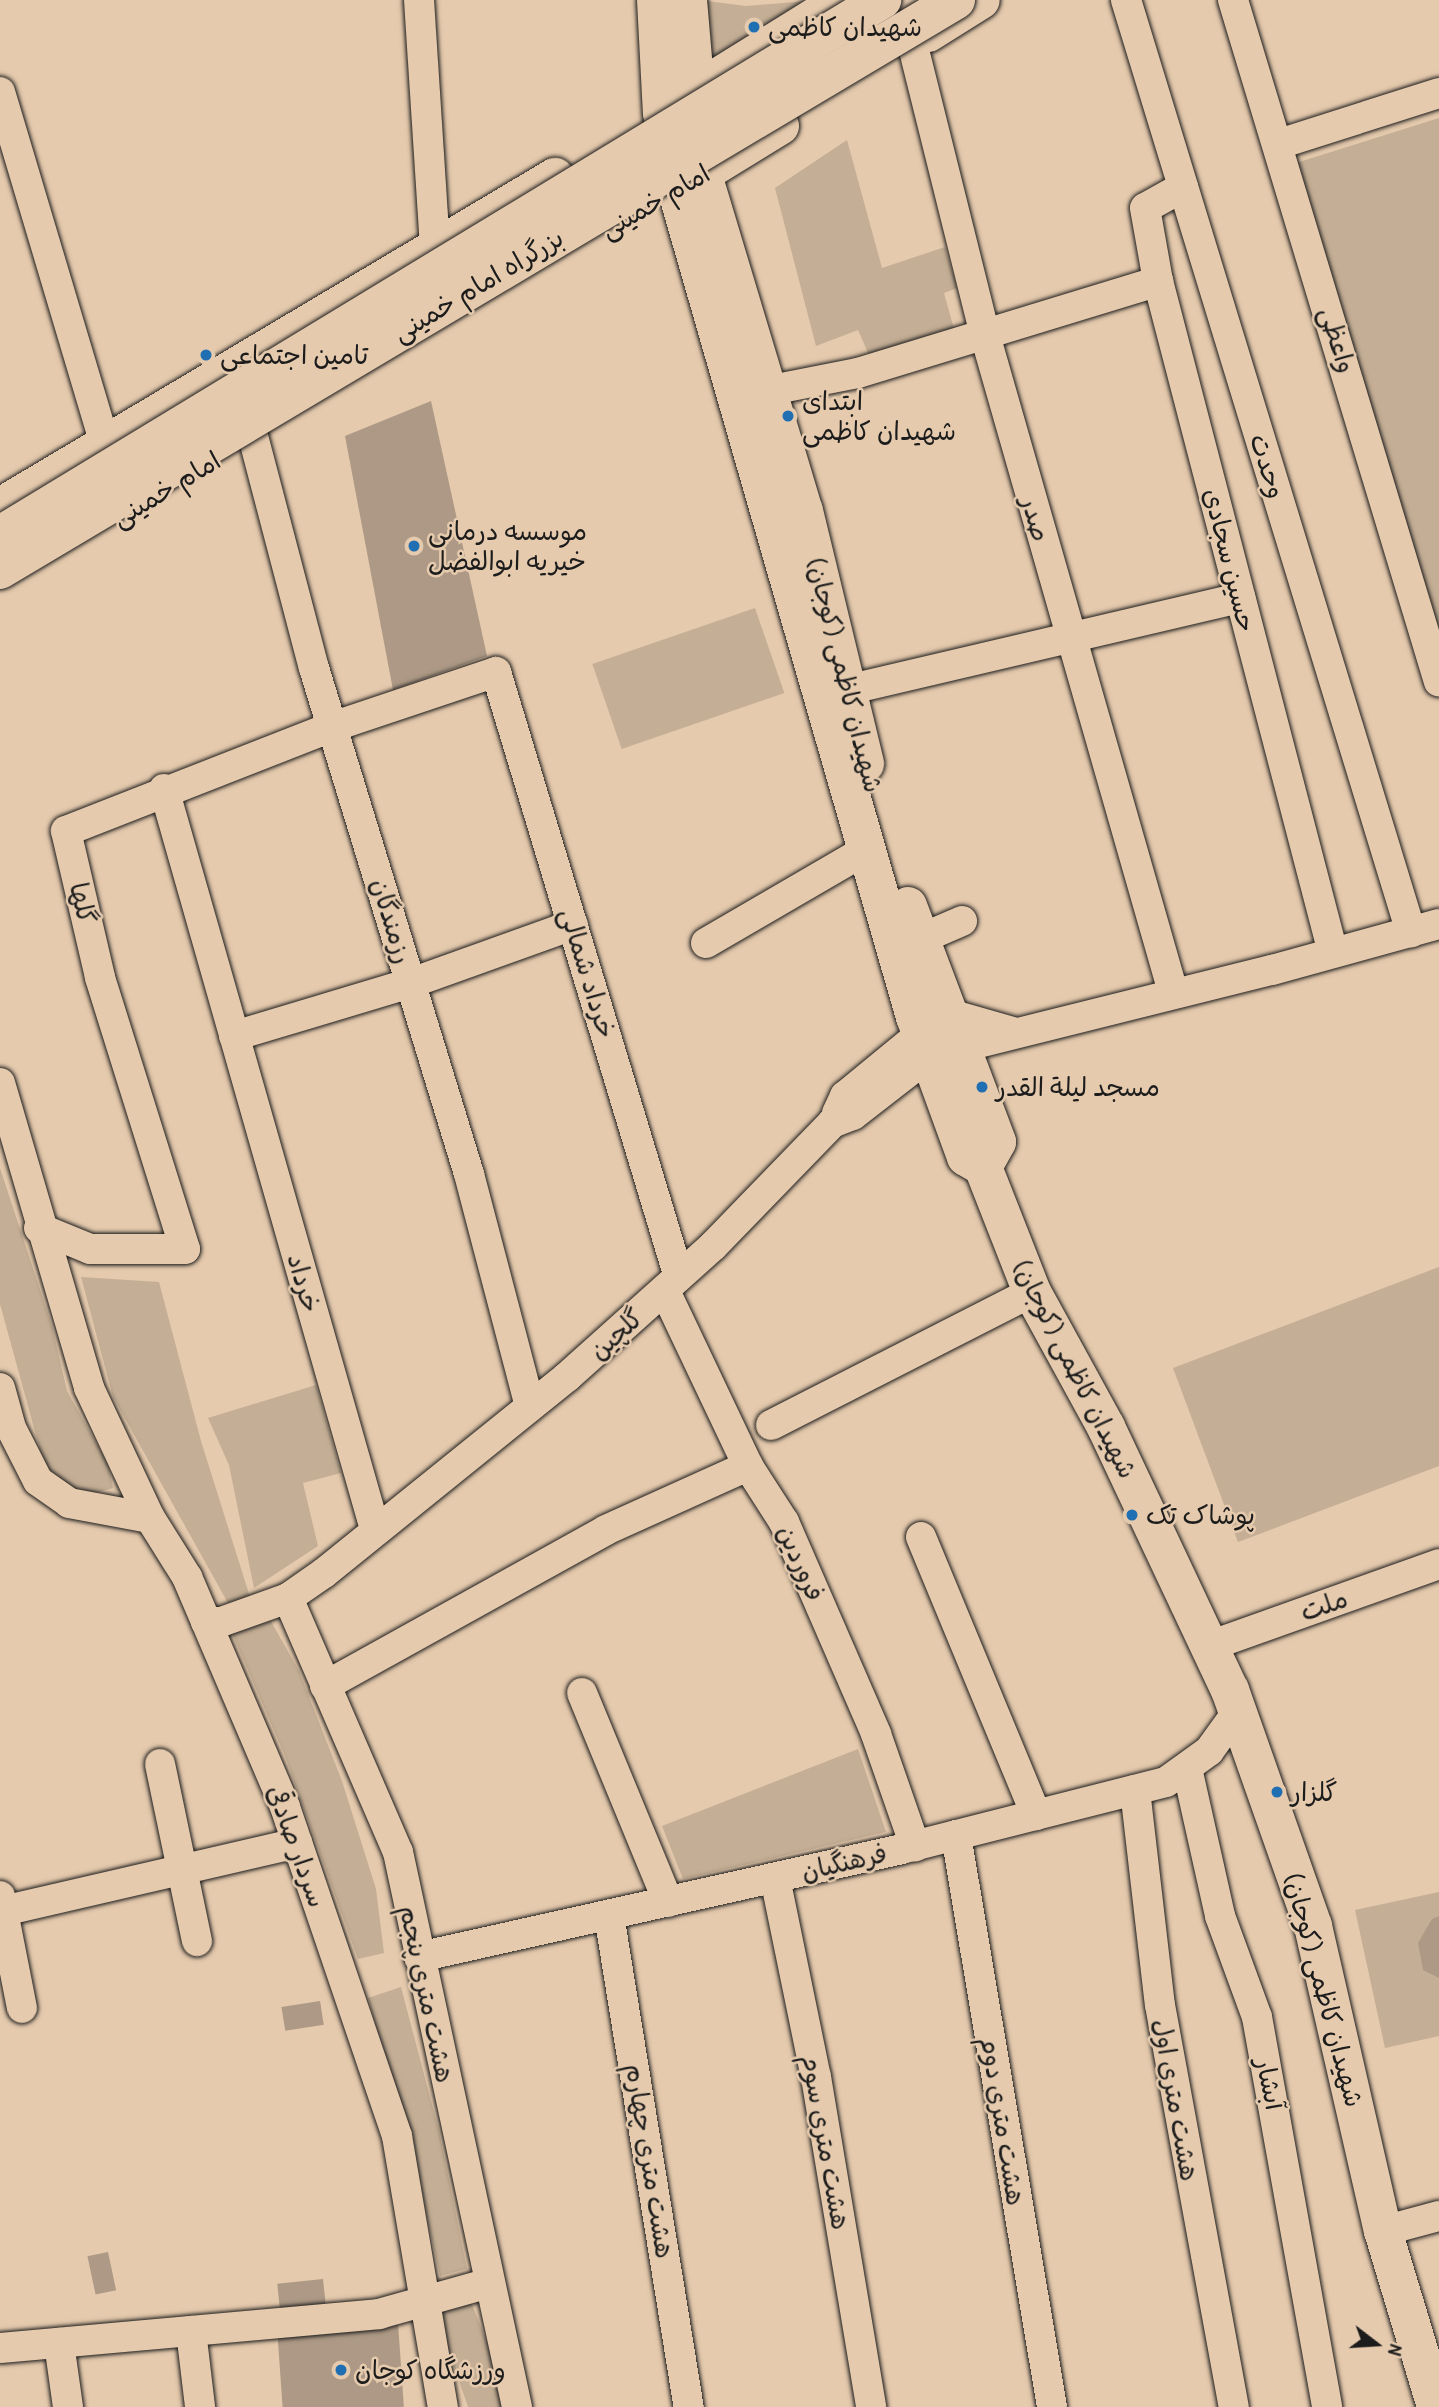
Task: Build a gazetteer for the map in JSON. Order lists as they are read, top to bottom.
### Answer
{
  "streets": {
    "main road": ["امام خمینی", "بزرگراه امام خمینی", "شهیدان کاظمی (کوجان)"],
    "street": [
      "واعظی",
      "وحدت",
      "صدر",
      "حسین سجادی",
      "گلها",
      "رزمندگان",
      "خرداد شمالی",
      "خرداد",
      "گلچین",
      "فروردین",
      "ملت",
      "سردار صادقی",
      "فرهنگیان",
      "هشت متری پنجم",
      "آبشار",
      "هشت متری اول",
      "هشت متری دوم",
      "هشت متری سوم",
      "هشت متری چهارم"
    ]
  },
  "crossings": [
    ["امام خمینی", "صدر"],
    ["امام خمینی", "شهیدان کاظمی (کوجان)"],
    ["امام خمینی", "رزمندگان"],
    ["وحدت", "حسین سجادی"],
    ["شهیدان کاظمی (کوجان)", "گلچین"],
    ["شهیدان کاظمی (کوجان)", "ملت"],
    ["شهیدان کاظمی (کوجان)", "فرهنگیان"],
    ["گلها", "رزمندگان"],
    ["گلها", "خرداد شمالی"],
    ["گلها", "خرداد"],
    ["گلها", "سردار صادقی"],
    ["رزمندگان", "گلچین"],
    ["خرداد شمالی", "گلچین"],
    ["خرداد شمالی", "فروردین"],
    ["خرداد", "گلچین"],
    ["گلچین", "فروردین"],
    ["گلچین", "سردار صادقی"],
    ["گلچین", "هشت متری پنجم"],
    ["فروردین", "فرهنگیان"],
    ["فرهنگیان", "هشت متری پنجم"],
    ["فرهنگیان", "آبشار"],
    ["فرهنگیان", "هشت متری اول"],
    ["فرهنگیان", "هشت متری دوم"],
    ["فرهنگیان", "هشت متری سوم"],
    ["فرهنگیان", "هشت متری چهارم"]
  ],
  "places": [
    "شهیدان کاظمی",
    "تامین اجتماعی",
    "ابتدای شهیدان کاظمی",
    "موسسه درمانی خیریه ابوالفضل",
    "مسجد لیلة القدر",
    "پوشاک تک",
    "گلزار",
    "ورزشگاه کوجان"
  ],
  "north": "right"
}
